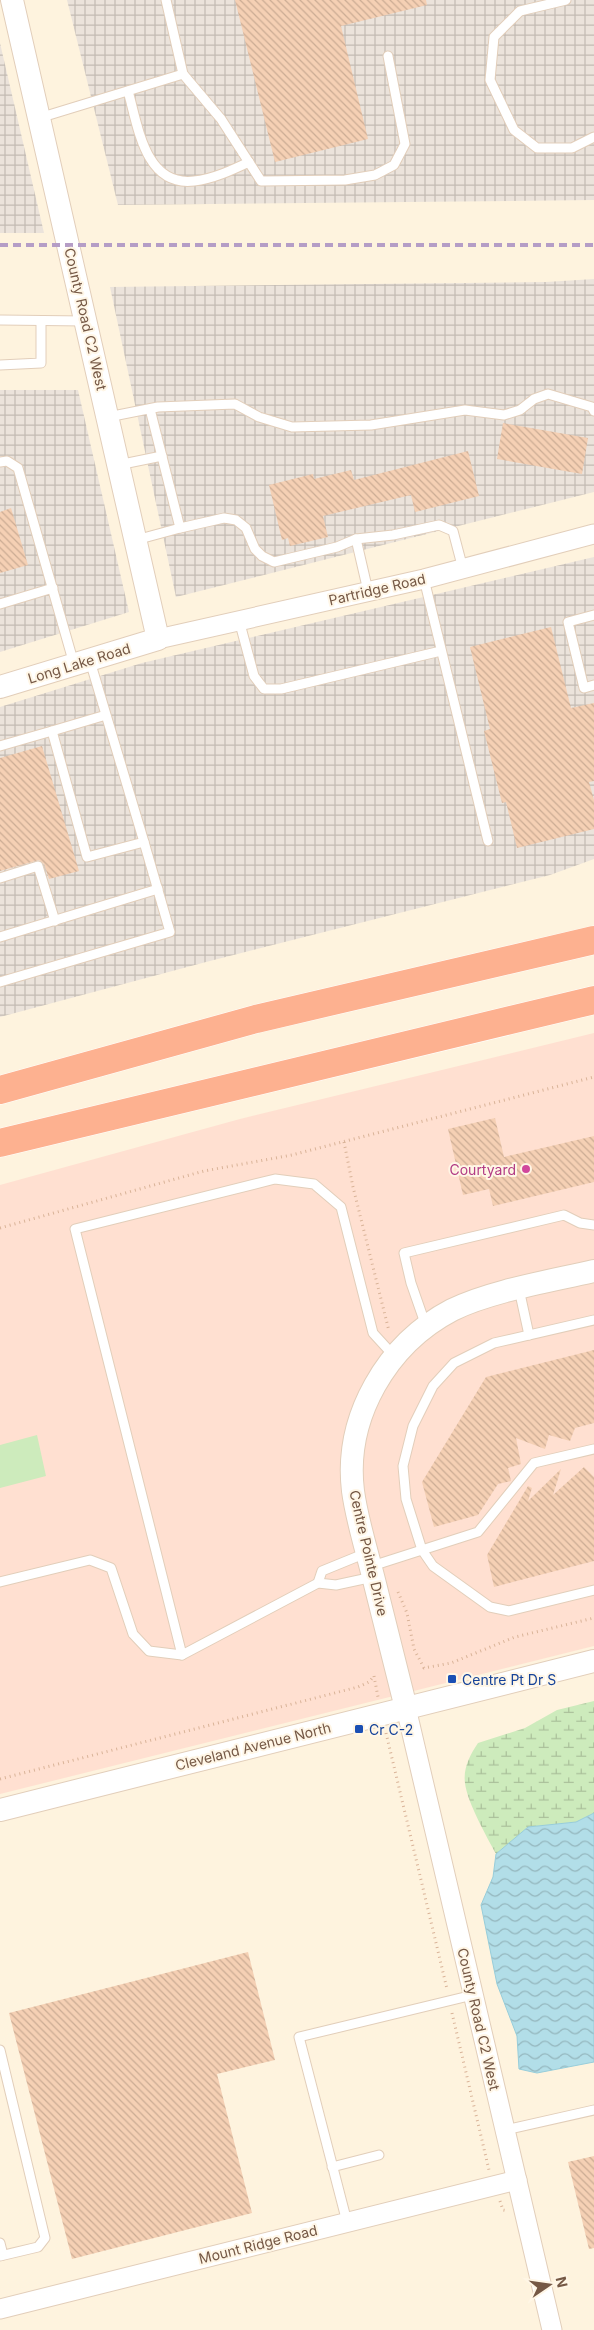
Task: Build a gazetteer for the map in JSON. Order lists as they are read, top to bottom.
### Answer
{
  "streets": {
    "street": [
      "County Road C2 West",
      "Partridge Road",
      "Long Lake Road",
      "Centre Pointe Drive",
      "Cleveland Avenue North",
      "Mount Ridge Road"
    ]
  },
  "crossings": [
    ["County Road C2 West", "Partridge Road"],
    ["County Road C2 West", "Long Lake Road"],
    ["County Road C2 West", "Centre Pointe Drive"],
    ["County Road C2 West", "Cleveland Avenue North"],
    ["County Road C2 West", "Mount Ridge Road"],
    ["Partridge Road", "Long Lake Road"],
    ["Centre Pointe Drive", "Cleveland Avenue North"]
  ],
  "places": {
    "other": ["Courtyard"],
    "transit": ["Centre Pt Dr S", "Cr C-2"]
  },
  "north": "right"
}
